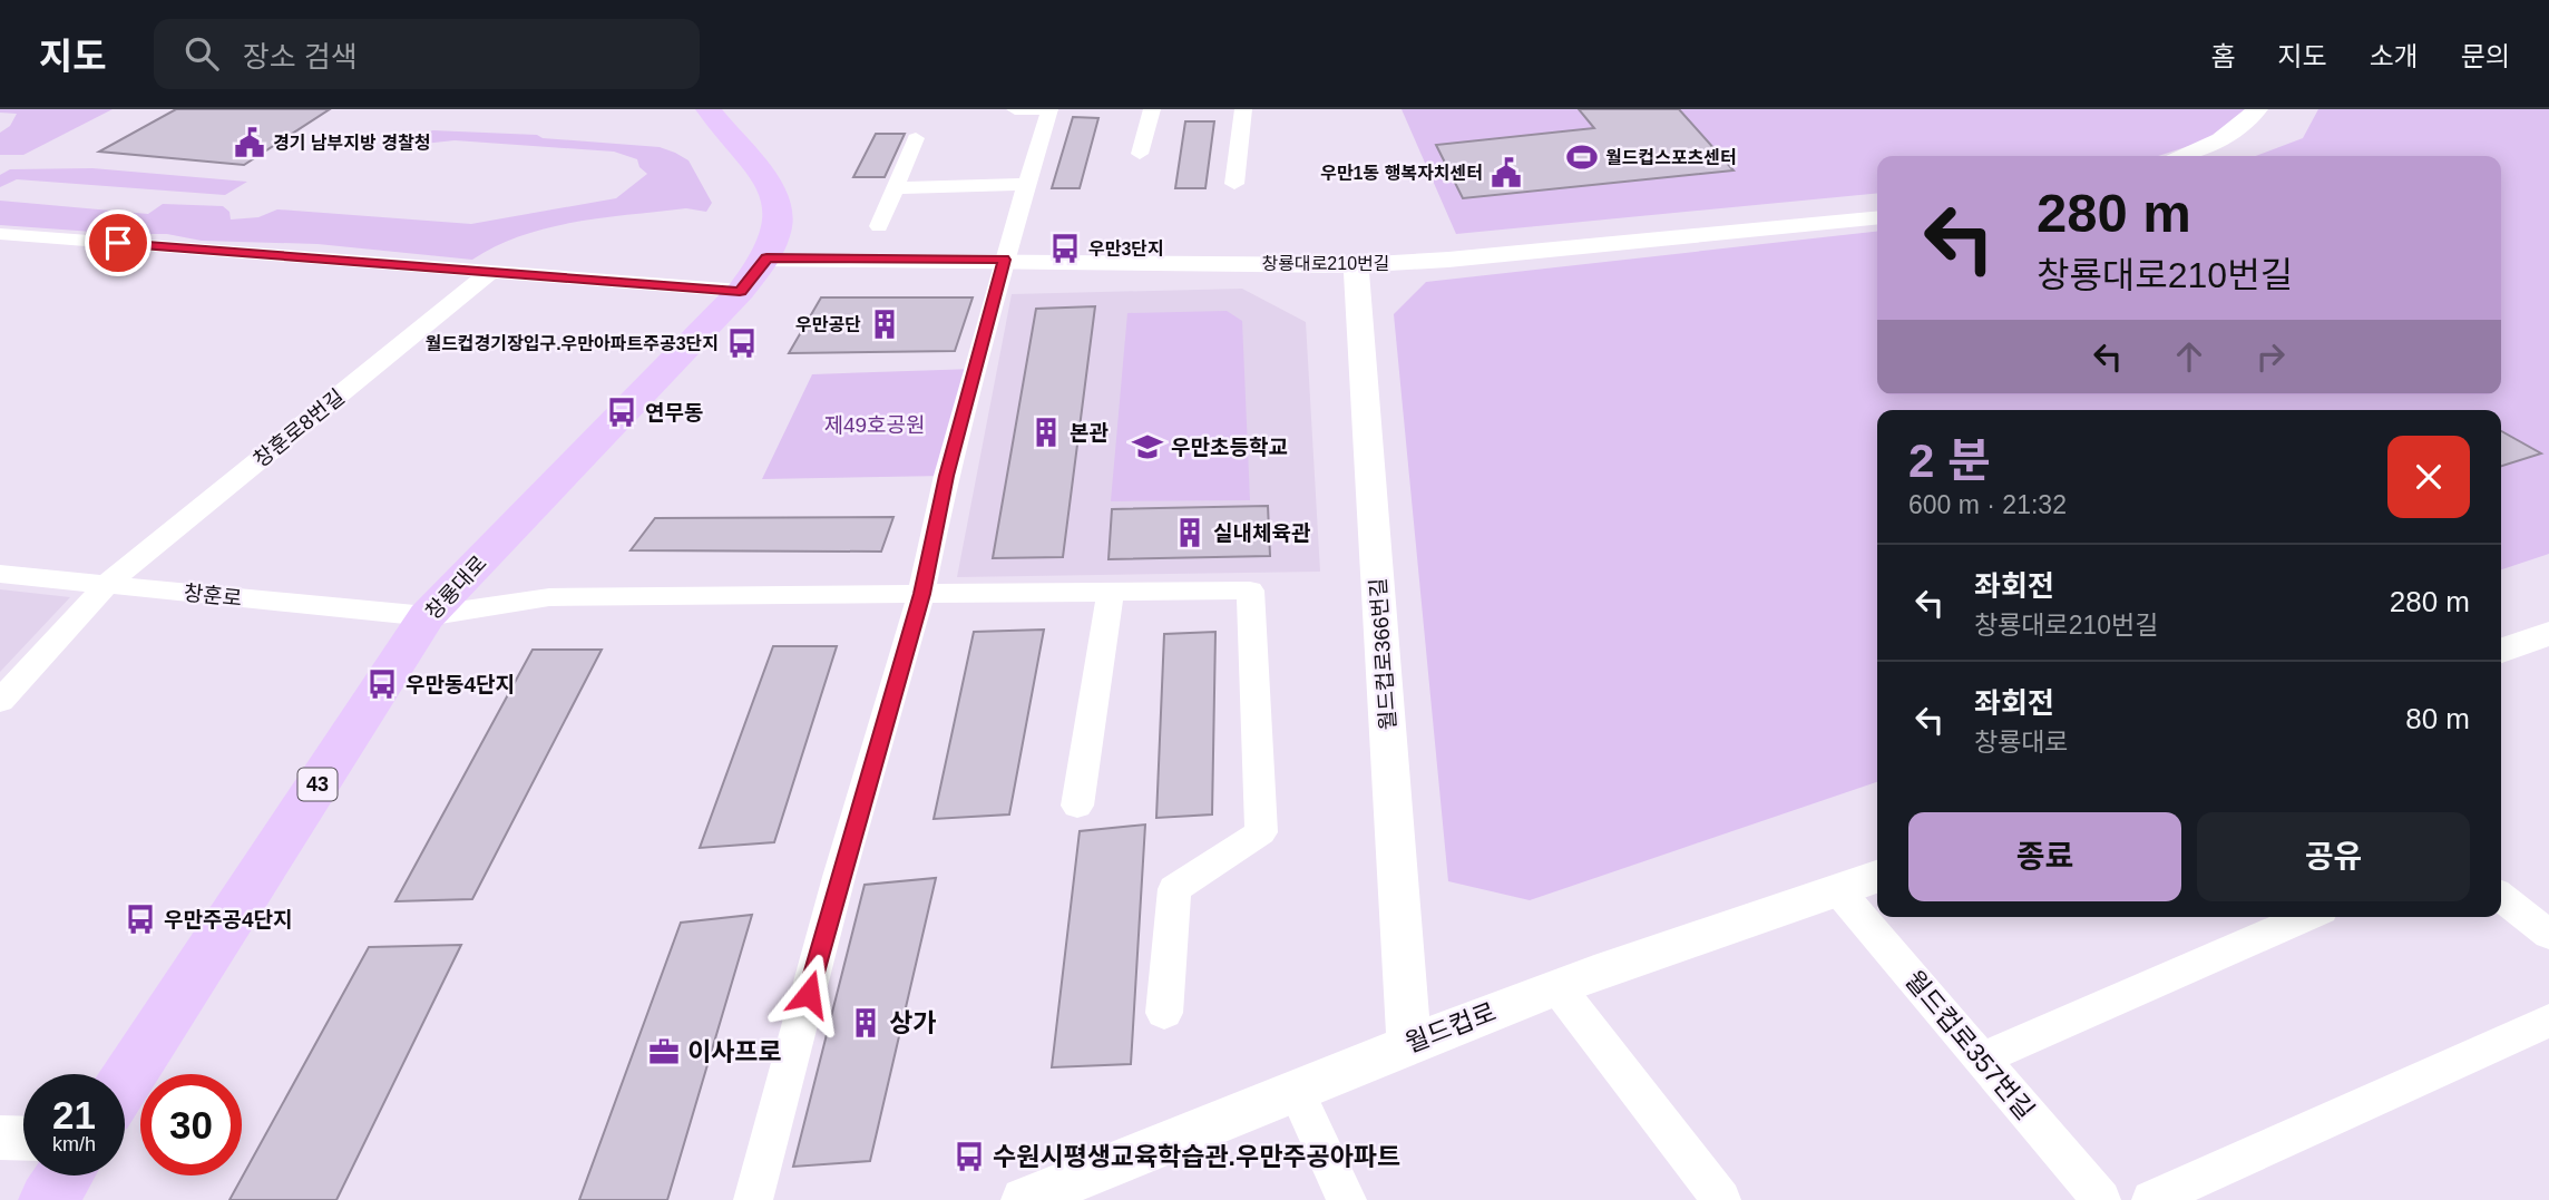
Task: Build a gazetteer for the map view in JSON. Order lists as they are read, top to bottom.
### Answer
{
  "streets": {
    "main road": ["창룡대로", "43"],
    "street": [
      "창룡대로210번길",
      "창훈로8번길",
      "창훈로",
      "월드컵로366번길",
      "월드컵로",
      "월드컵로357번길"
    ]
  },
  "crossings": [
    ["창룡대로210번길", "창룡대로"],
    ["창룡대로210번길", "월드컵로366번길"],
    ["창훈로8번길", "창훈로"],
    ["창룡대로", "창훈로"],
    ["월드컵로366번길", "월드컵로"],
    ["월드컵로", "월드컵로357번길"]
  ],
  "parks": ["제49호공원"],
  "places": {
    "public building": ["경기 남부지방 경찰청", "우만1동 행복자치센터"],
    "sports": ["월드컵스포츠센터"],
    "bus stop": [
      "우만3단지",
      "월드컵경기장입구.우만아파트주공3단지",
      "연무동",
      "우만동4단지",
      "우만주공4단지",
      "수원시평생교육학습관.우만주공아파트"
    ],
    "building": [
      "우만공단",
      "본관",
      "실내체육관",
      "상가"
    ],
    "school or university": ["우만초등학교"],
    "office": ["이사프로"]
  },
  "page": {
    "header": "지도",
    "search": "장소 검색",
    "nav": [
      "홈",
      "지도",
      "소개",
      "문의"
    ],
    "turn": ["280 m", "창룡대로210번길"],
    "heading": ["2 분", "600 m · 21:32"],
    "list": [
      {
        "name": "좌회전",
        "note": "창룡대로210번길",
        "value": "280 m"
      },
      {
        "name": "좌회전",
        "note": "창룡대로",
        "value": "80 m"
      }
    ],
    "buttons": ["종료", "공유"],
    "speed": "21 km/h",
    "limit": "30"
  }
}
